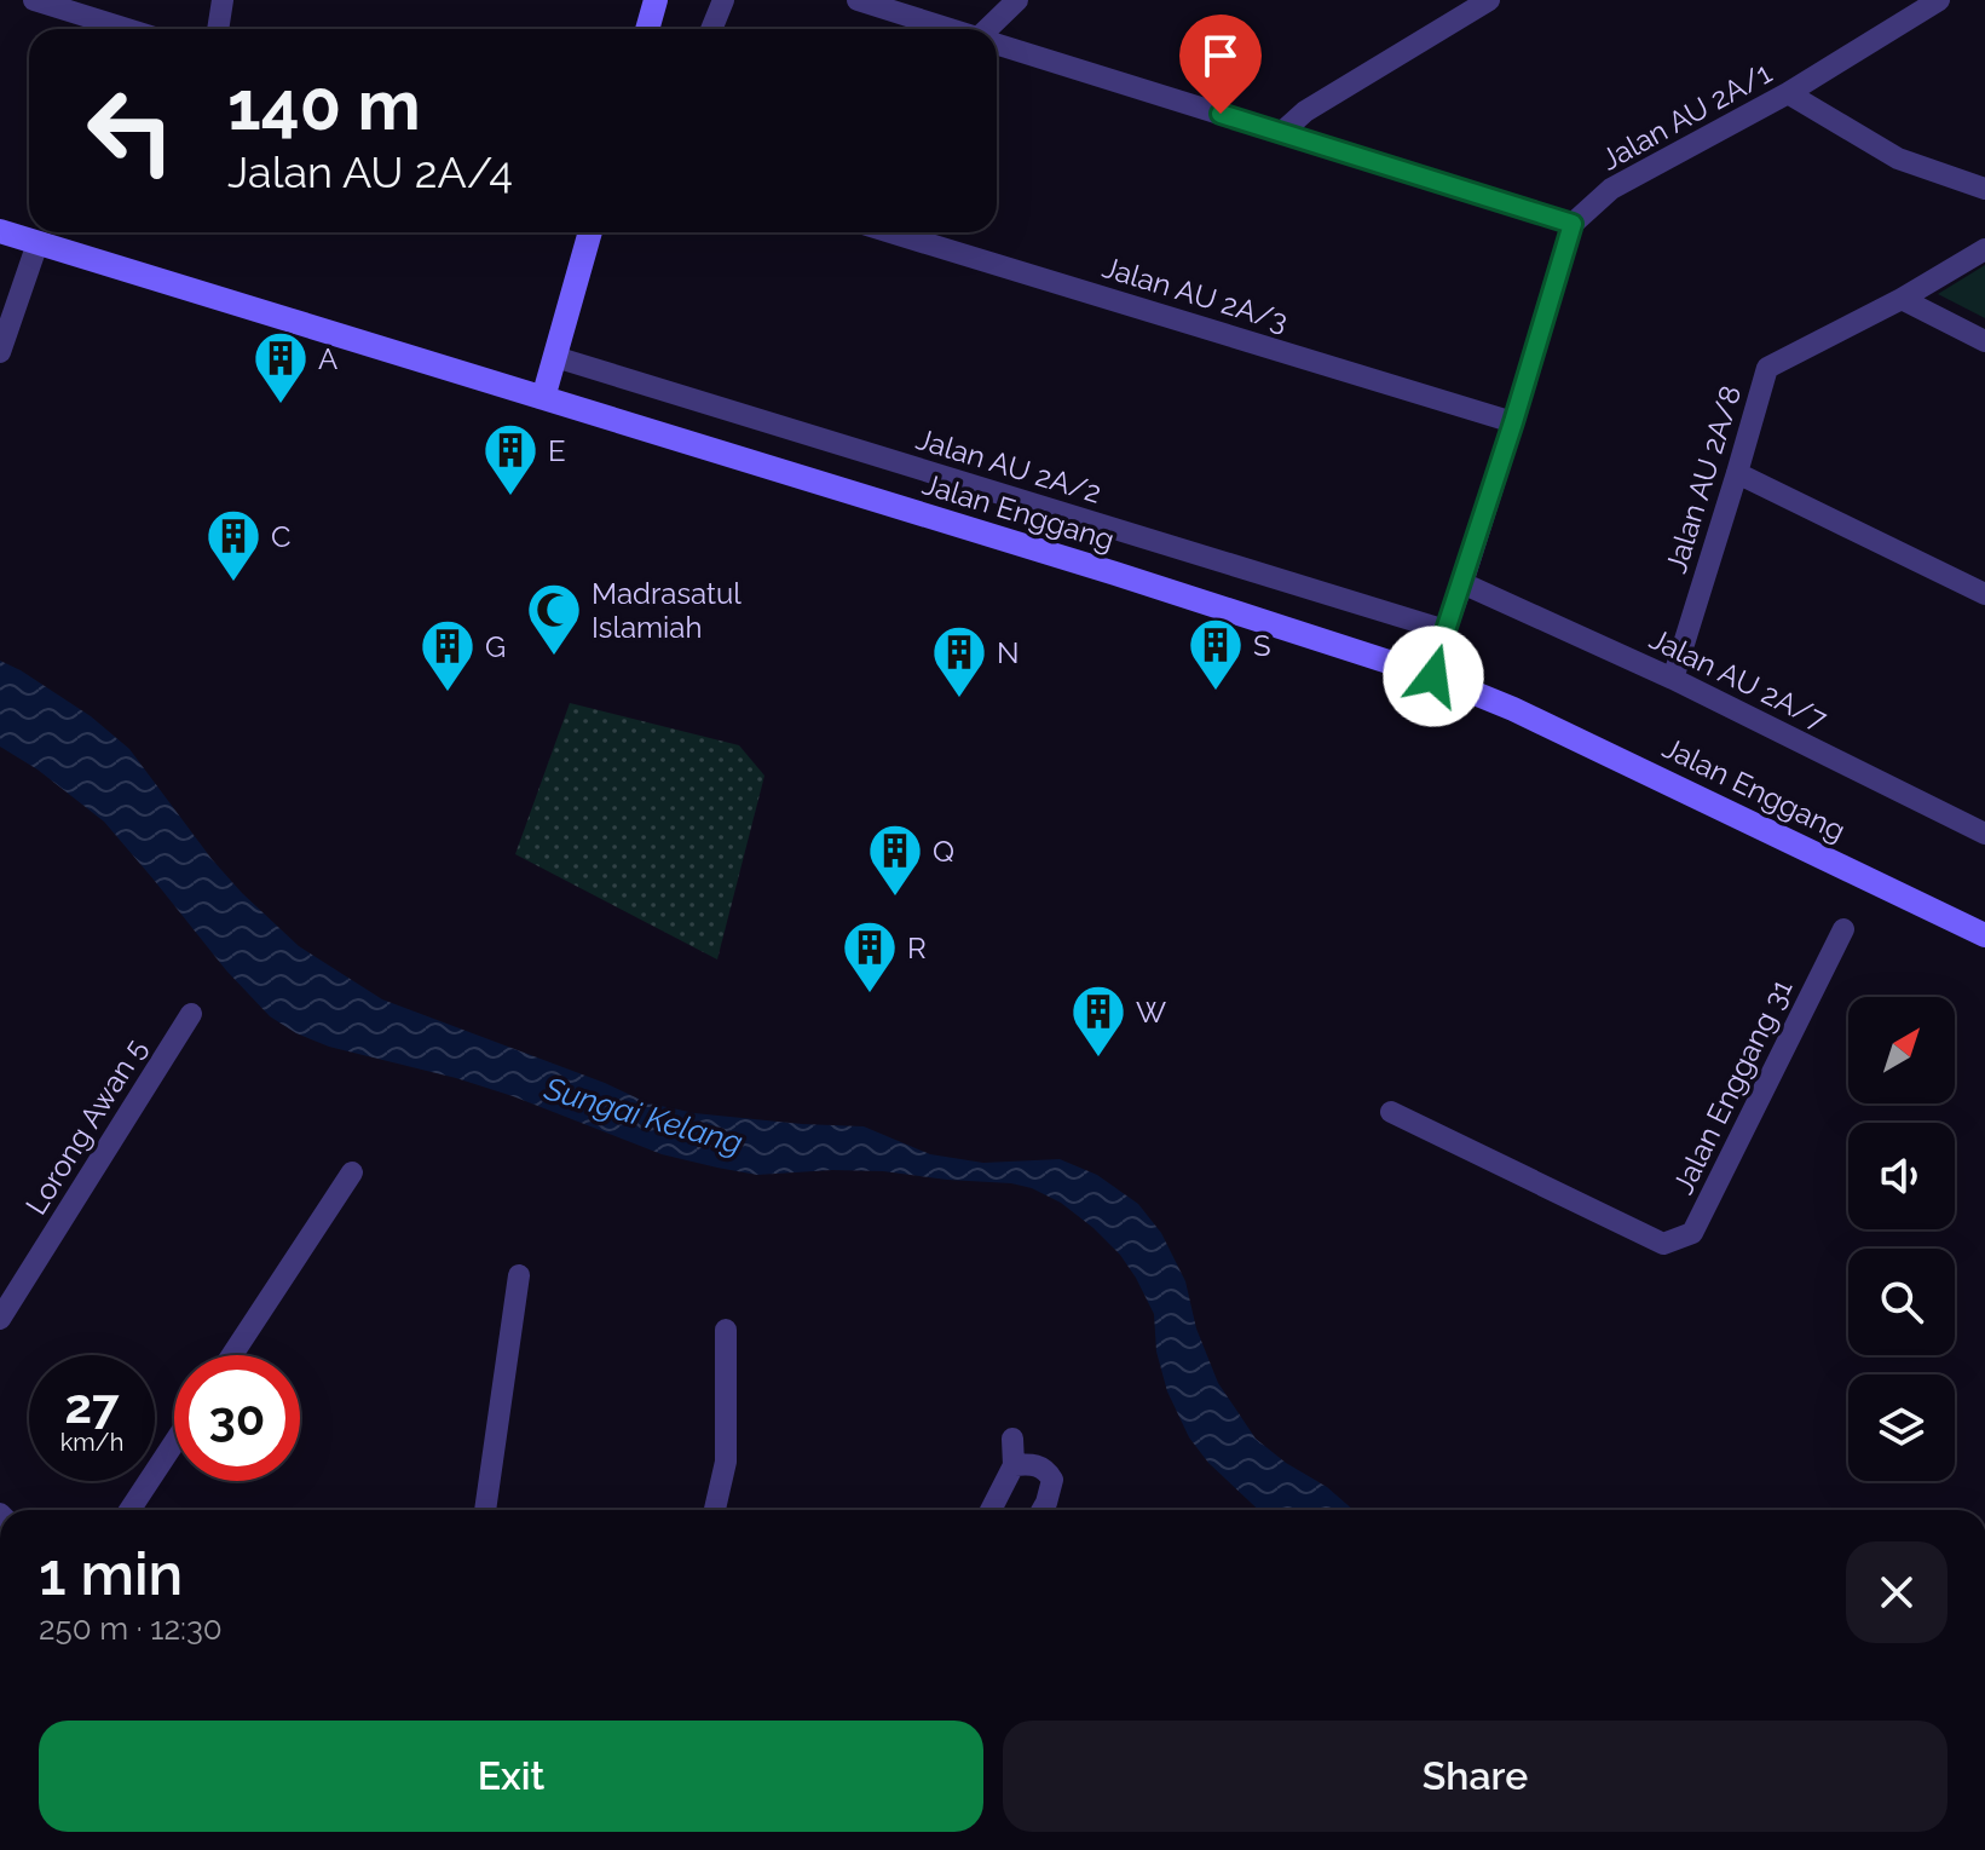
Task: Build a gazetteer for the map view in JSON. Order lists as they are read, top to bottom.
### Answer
{
  "streets": {
    "main road": ["Jalan Enggang"],
    "street": [
      "Jalan AU 2A/1",
      "Jalan AU 2A/3",
      "Jalan AU 2A/2",
      "Jalan AU 2A/8",
      "Jalan AU 2A/7",
      "Jalan Enggang 31",
      "Lorong Awan 5"
    ]
  },
  "crossings": [
    ["Jalan AU 2A/8", "Jalan AU 2A/7"]
  ],
  "water": ["Sungai Kelang"],
  "places": {
    "building": [
      "A",
      "E",
      "C",
      "S",
      "G",
      "N",
      "Q",
      "R",
      "W"
    ],
    "mosque": ["Madrasatul Islamiah"]
  },
  "north": "top right",
  "page": {
    "turn": ["140 m", "Jalan AU 2A/4"],
    "speed": "27 km/h",
    "limit": "30",
    "heading": ["1 min", "250 m · 12:30"],
    "buttons": ["Exit", "Share"]
  }
}
